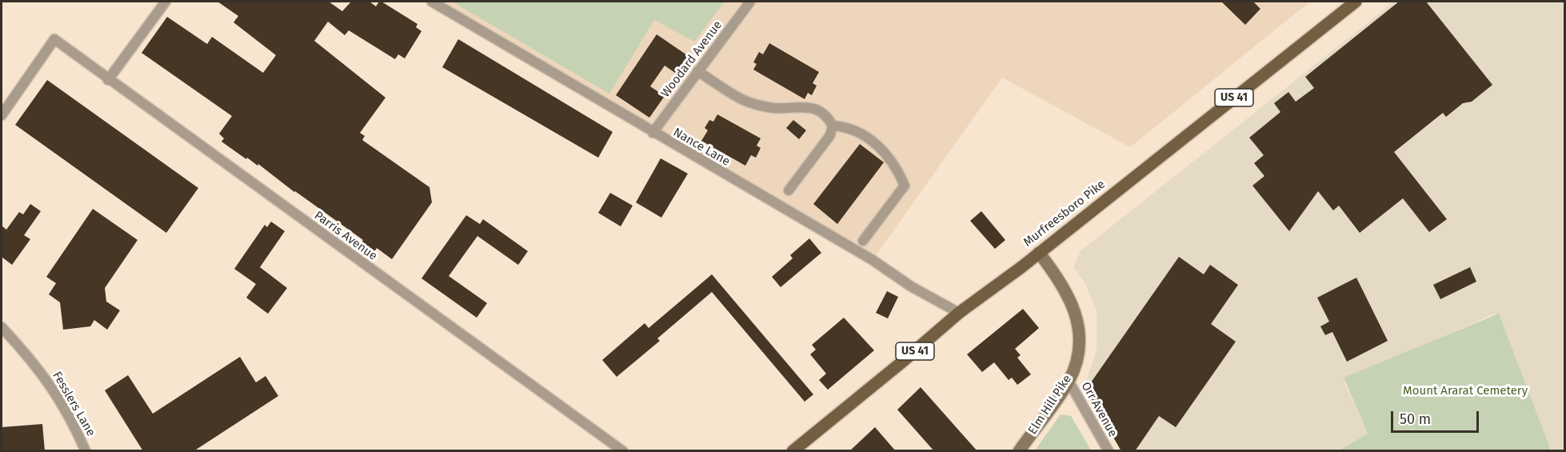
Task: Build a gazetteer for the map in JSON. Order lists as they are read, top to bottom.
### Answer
{
  "streets": {
    "main road": ["US 41", "Murfreesboro Pike", "Elm Hill Pike"],
    "street": [
      "Woodard Avenue",
      "Nance Lane",
      "Parris Avenue",
      "Fesslers Lane",
      "Orr Avenue"
    ]
  },
  "crossings": [
    ["Woodard Avenue", "Nance Lane"],
    ["Nance Lane", "Murfreesboro Pike"],
    ["Murfreesboro Pike", "Elm Hill Pike"],
    ["Elm Hill Pike", "Orr Avenue"]
  ],
  "parks": ["Mount Ararat Cemetery"],
  "scale_bar": "50 m"
}
